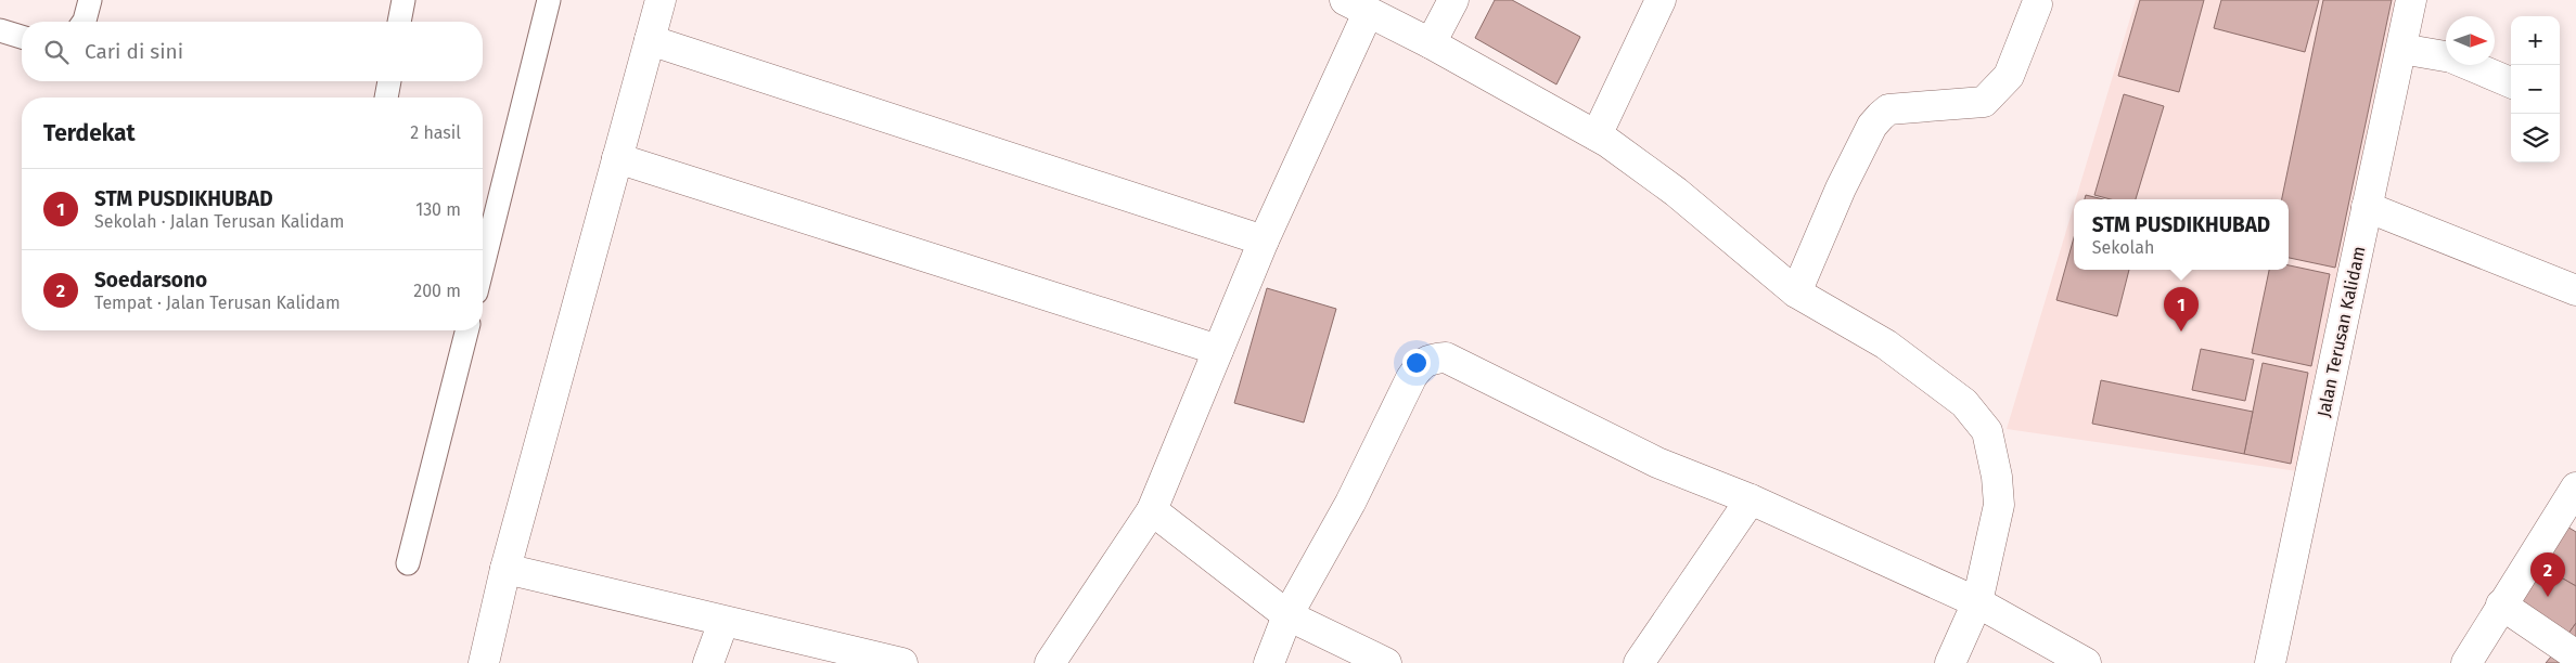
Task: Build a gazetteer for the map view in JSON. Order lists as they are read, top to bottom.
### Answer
{
  "streets": {
    "street": ["Jalan Terusan Kalidam"]
  },
  "north": "right",
  "page": {
    "map_buttons": ["+", "−"],
    "search": "Cari di sini",
    "heading": ["Terdekat", "2 hasil"],
    "list": [
      {
        "mark": "1",
        "name": "STM PUSDIKHUBAD",
        "note": "Sekolah · Jalan Terusan Kalidam",
        "value": "130 m"
      },
      {
        "mark": "2",
        "name": "Soedarsono",
        "note": "Tempat · Jalan Terusan Kalidam",
        "value": "200 m"
      }
    ],
    "popup": ["STM PUSDIKHUBAD", "Sekolah"],
    "pins": ["1", "2"]
  }
}
